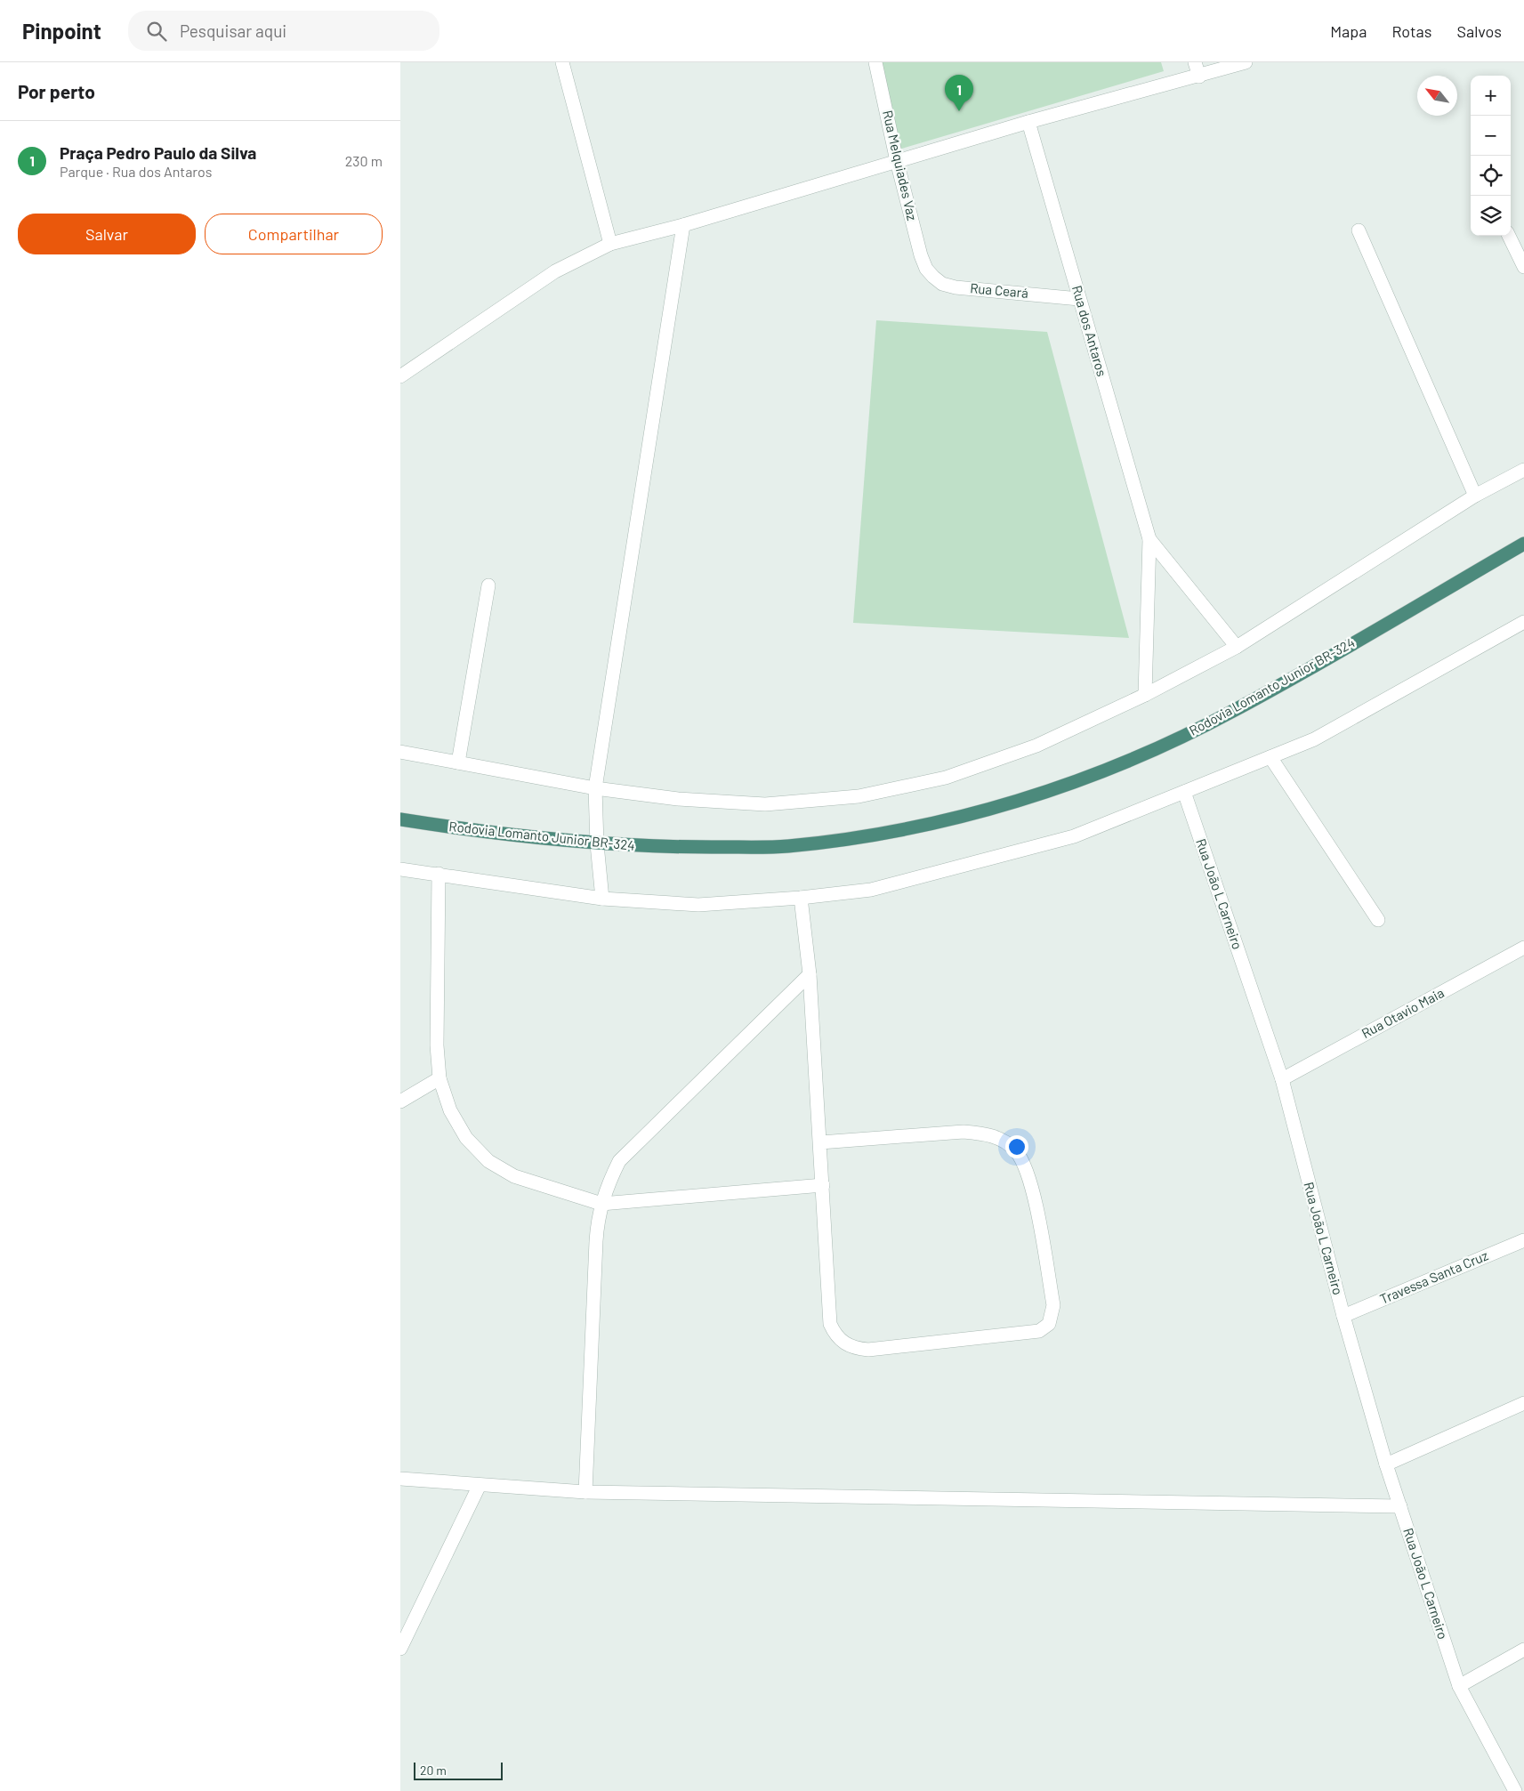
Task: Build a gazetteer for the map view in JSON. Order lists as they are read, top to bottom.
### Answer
{
  "streets": {
    "highway": ["Rodovia Lomanto Junior BR-324"],
    "street": [
      "Rua Melquiades Vaz",
      "Rua Ceará",
      "Rua dos Antaros",
      "Rua João L Carneiro",
      "Rua Otavio Maia",
      "Travessa Santa Cruz"
    ]
  },
  "crossings": [
    ["Rua Melquiades Vaz", "Rua Ceará"],
    ["Rua Ceará", "Rua dos Antaros"],
    ["Rua João L Carneiro", "Rua Otavio Maia"],
    ["Rua João L Carneiro", "Travessa Santa Cruz"]
  ],
  "scale_bar": "20 m",
  "north": "top left",
  "page": {
    "header": "Pinpoint",
    "search": "Pesquisar aqui",
    "nav": ["Mapa", "Rotas", "Salvos"],
    "heading": "Por perto",
    "pins": "1",
    "map_buttons": ["+", "−"],
    "list": [
      {
        "mark": "1",
        "name": "Praça Pedro Paulo da Silva",
        "note": "Parque · Rua dos Antaros",
        "value": "230 m"
      }
    ],
    "buttons": ["Salvar", "Compartilhar"],
    "scale": "20 m"
  }
}
